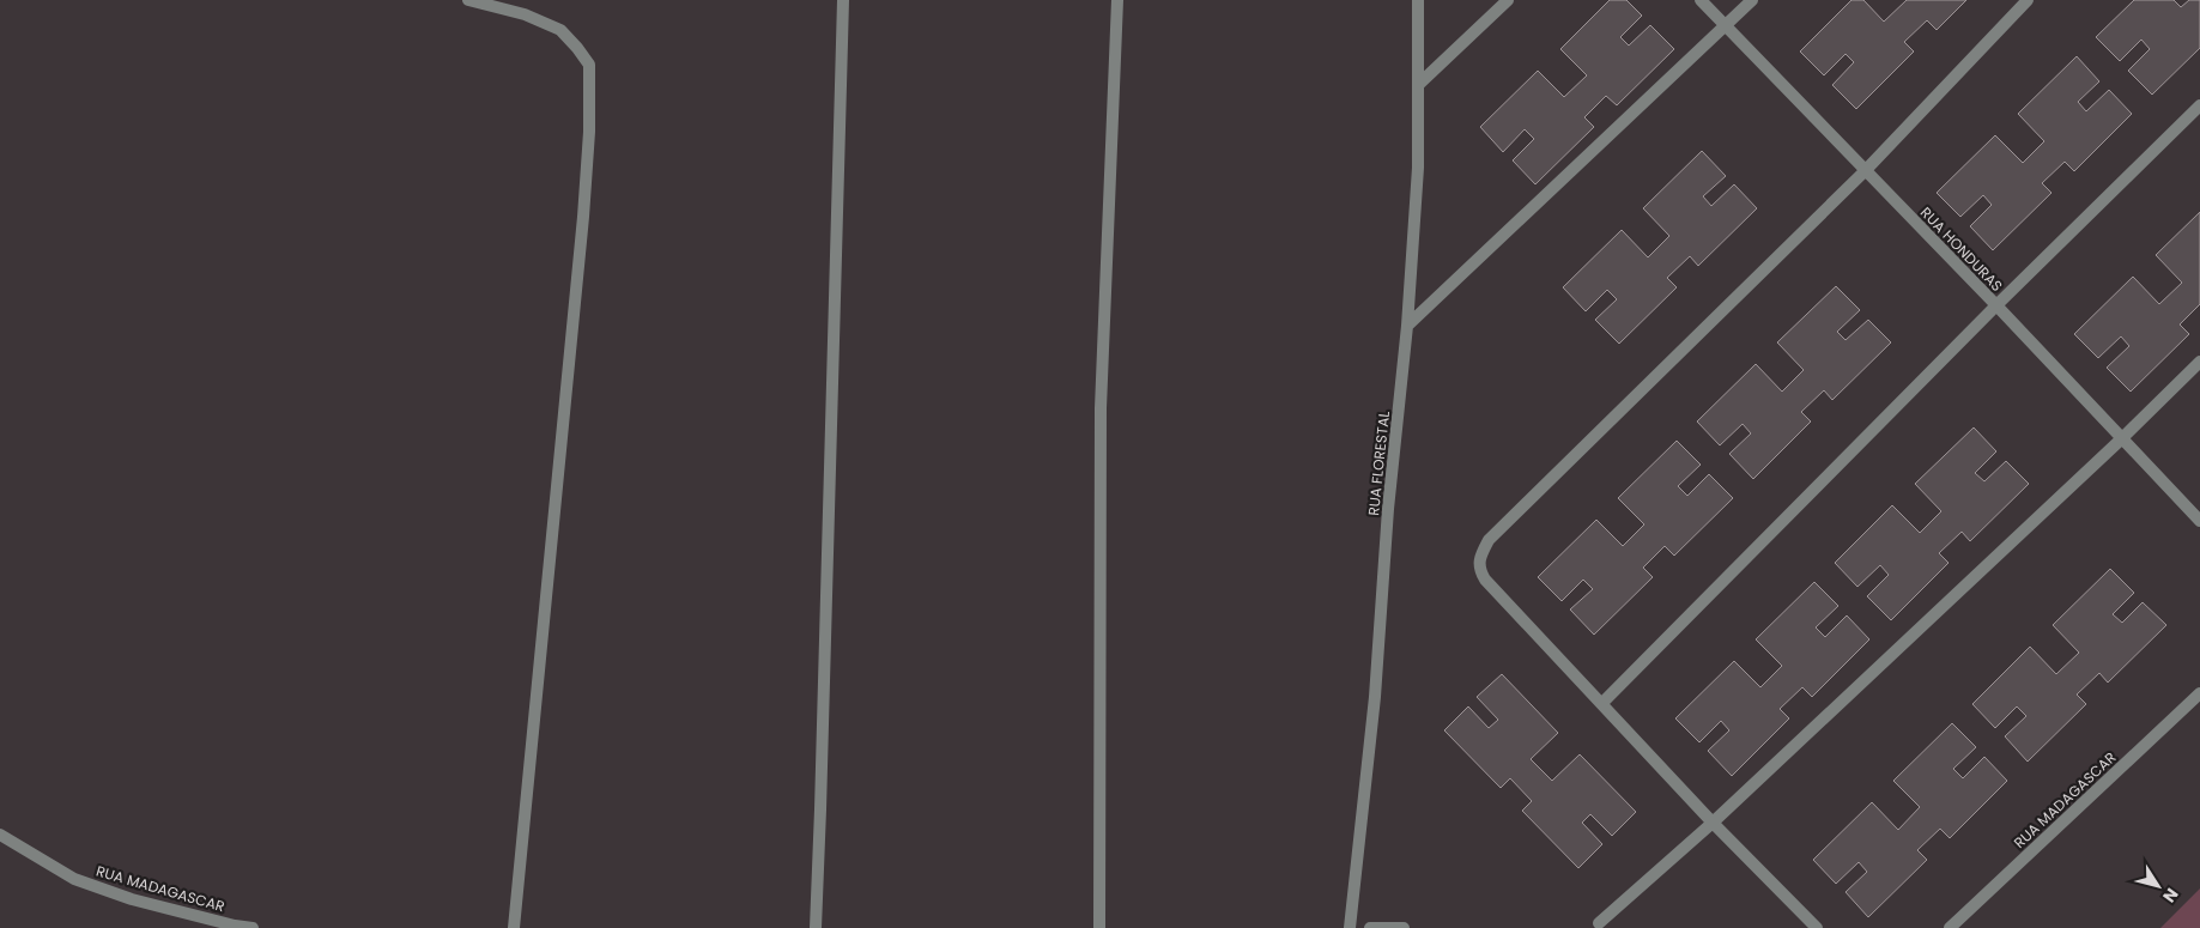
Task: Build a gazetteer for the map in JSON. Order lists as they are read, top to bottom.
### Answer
{
  "streets": {
    "street": ["RUA HONDURAS", "RUA FLORESTAL", "RUA MADAGASCAR"]
  },
  "north": "bottom right"
}
